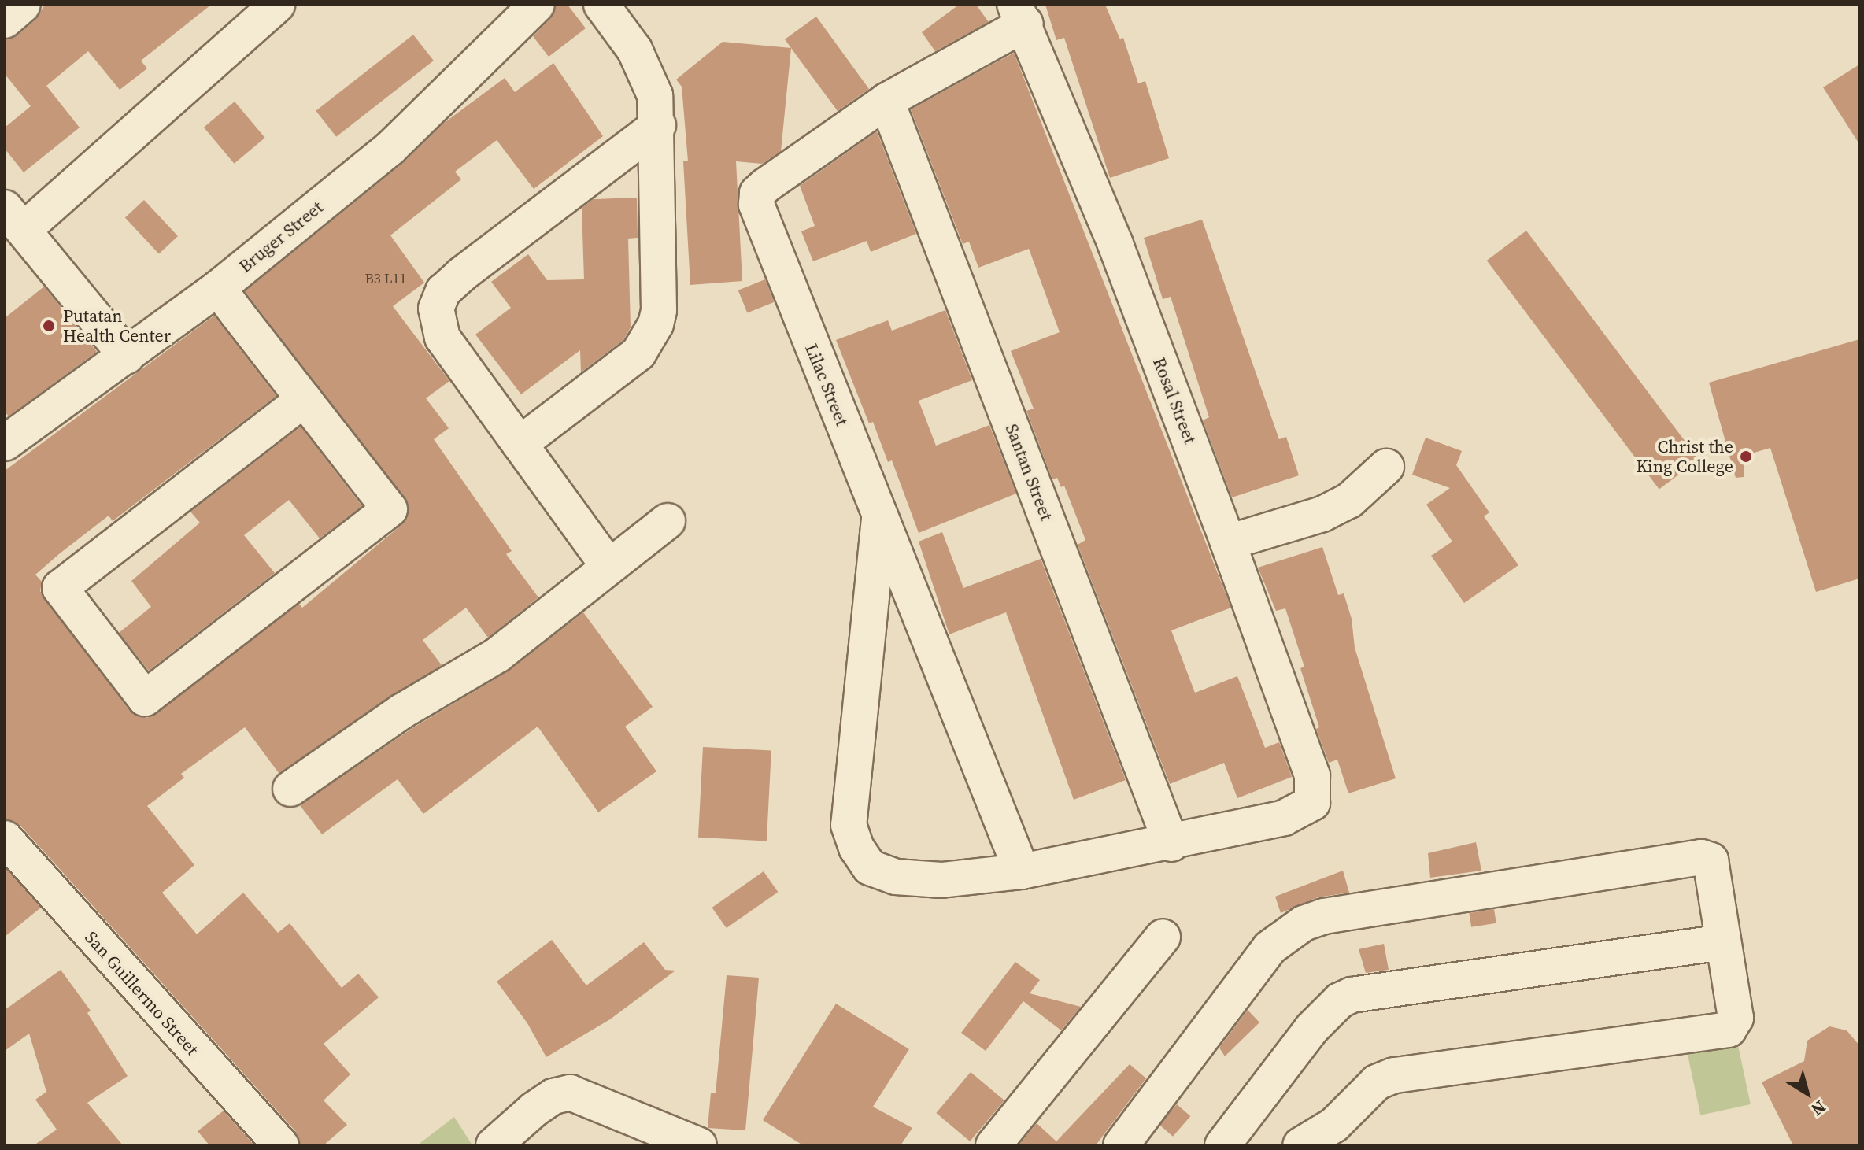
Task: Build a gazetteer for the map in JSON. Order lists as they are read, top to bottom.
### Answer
{
  "streets": {
    "street": [
      "Bruger Street",
      "Lilac Street",
      "Rosal Street",
      "Santan Street",
      "San Guillermo Street"
    ]
  },
  "crossings": [
    ["Lilac Street", "Rosal Street"],
    ["Lilac Street", "Santan Street"],
    ["Rosal Street", "Santan Street"]
  ],
  "places": ["Putatan Health Center", "Christ the King College"],
  "house_numbers": ["B3 L11"],
  "north": "bottom right"
}
